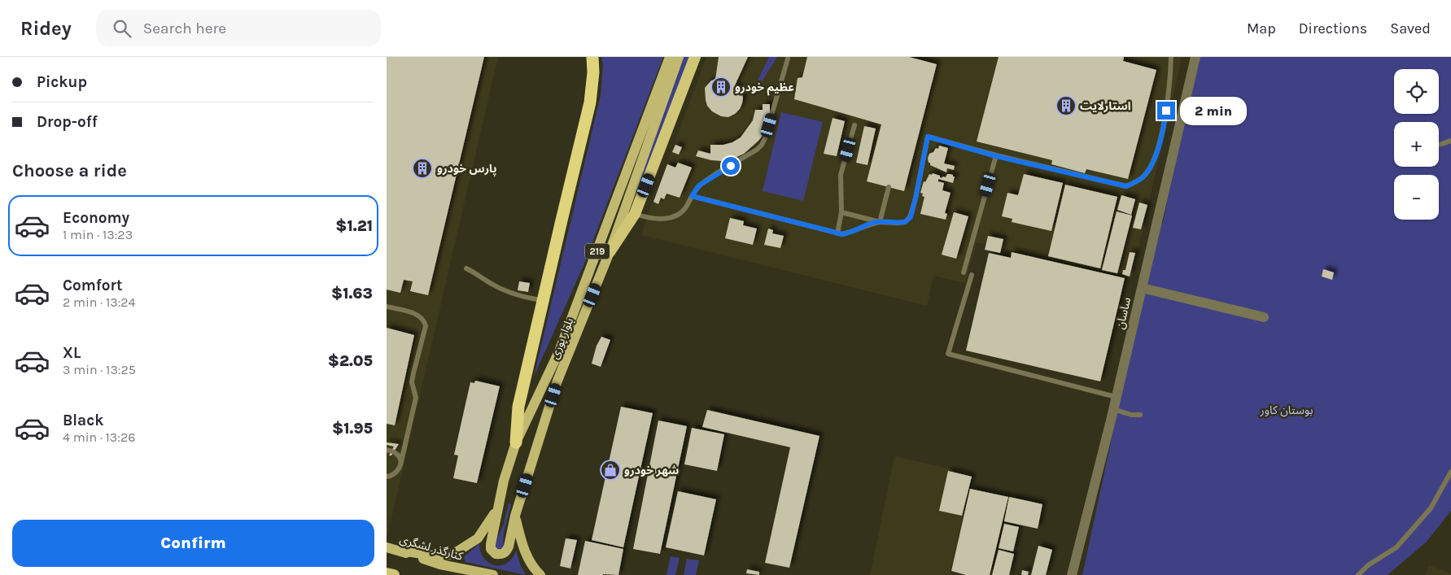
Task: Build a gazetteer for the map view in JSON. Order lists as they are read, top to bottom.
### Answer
{
  "streets": {
    "main road": ["219", "بلوار پوری", "کنارگذر لشگری"],
    "street": ["ساسان"]
  },
  "parks": ["بوستان کاور"],
  "places": {
    "building": ["عظیم خودرو", "استارلایت", "پارس خودرو"],
    "shop": ["شهر خودرو"]
  },
  "page": {
    "header": "Ridey",
    "search": "Search here",
    "nav": ["Map", "Directions", "Saved"],
    "banner": ["Pickup", "Drop-off"],
    "map_buttons": ["+", "−"],
    "bubble": "2 min",
    "heading": "Choose a ride",
    "list": [
      {
        "name": "Economy",
        "note": "1 min · 13:23",
        "value": "$1.21"
      },
      {
        "name": "Comfort",
        "note": "2 min · 13:24",
        "value": "$1.63"
      },
      {
        "name": "XL",
        "note": "3 min · 13:25",
        "value": "$2.05"
      },
      {
        "name": "Black",
        "note": "4 min · 13:26",
        "value": "$1.95"
      }
    ],
    "buttons": "Confirm"
  }
}
